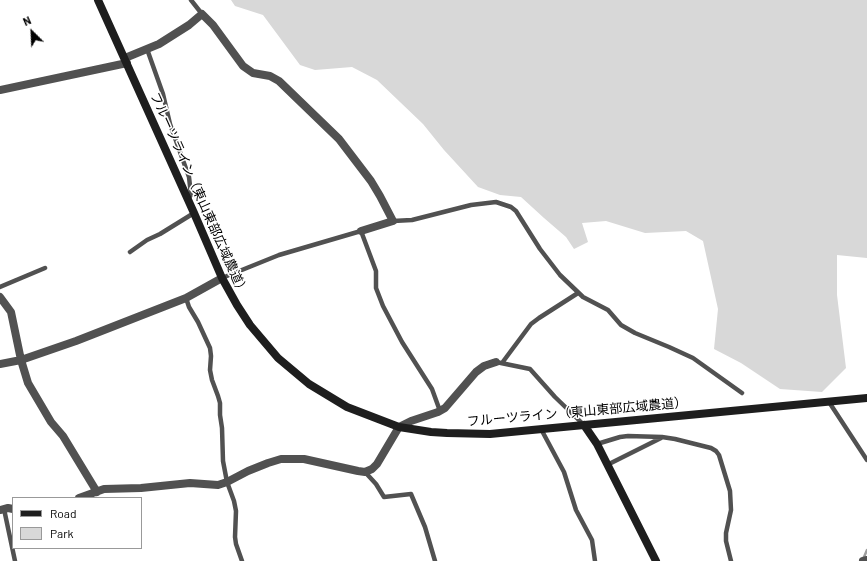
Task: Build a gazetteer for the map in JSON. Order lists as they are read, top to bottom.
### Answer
{
  "streets": {
    "street": ["フルーツライン（東山東部広域農道）"]
  },
  "legend": ["Road", "Park"],
  "north": "top left"
}
